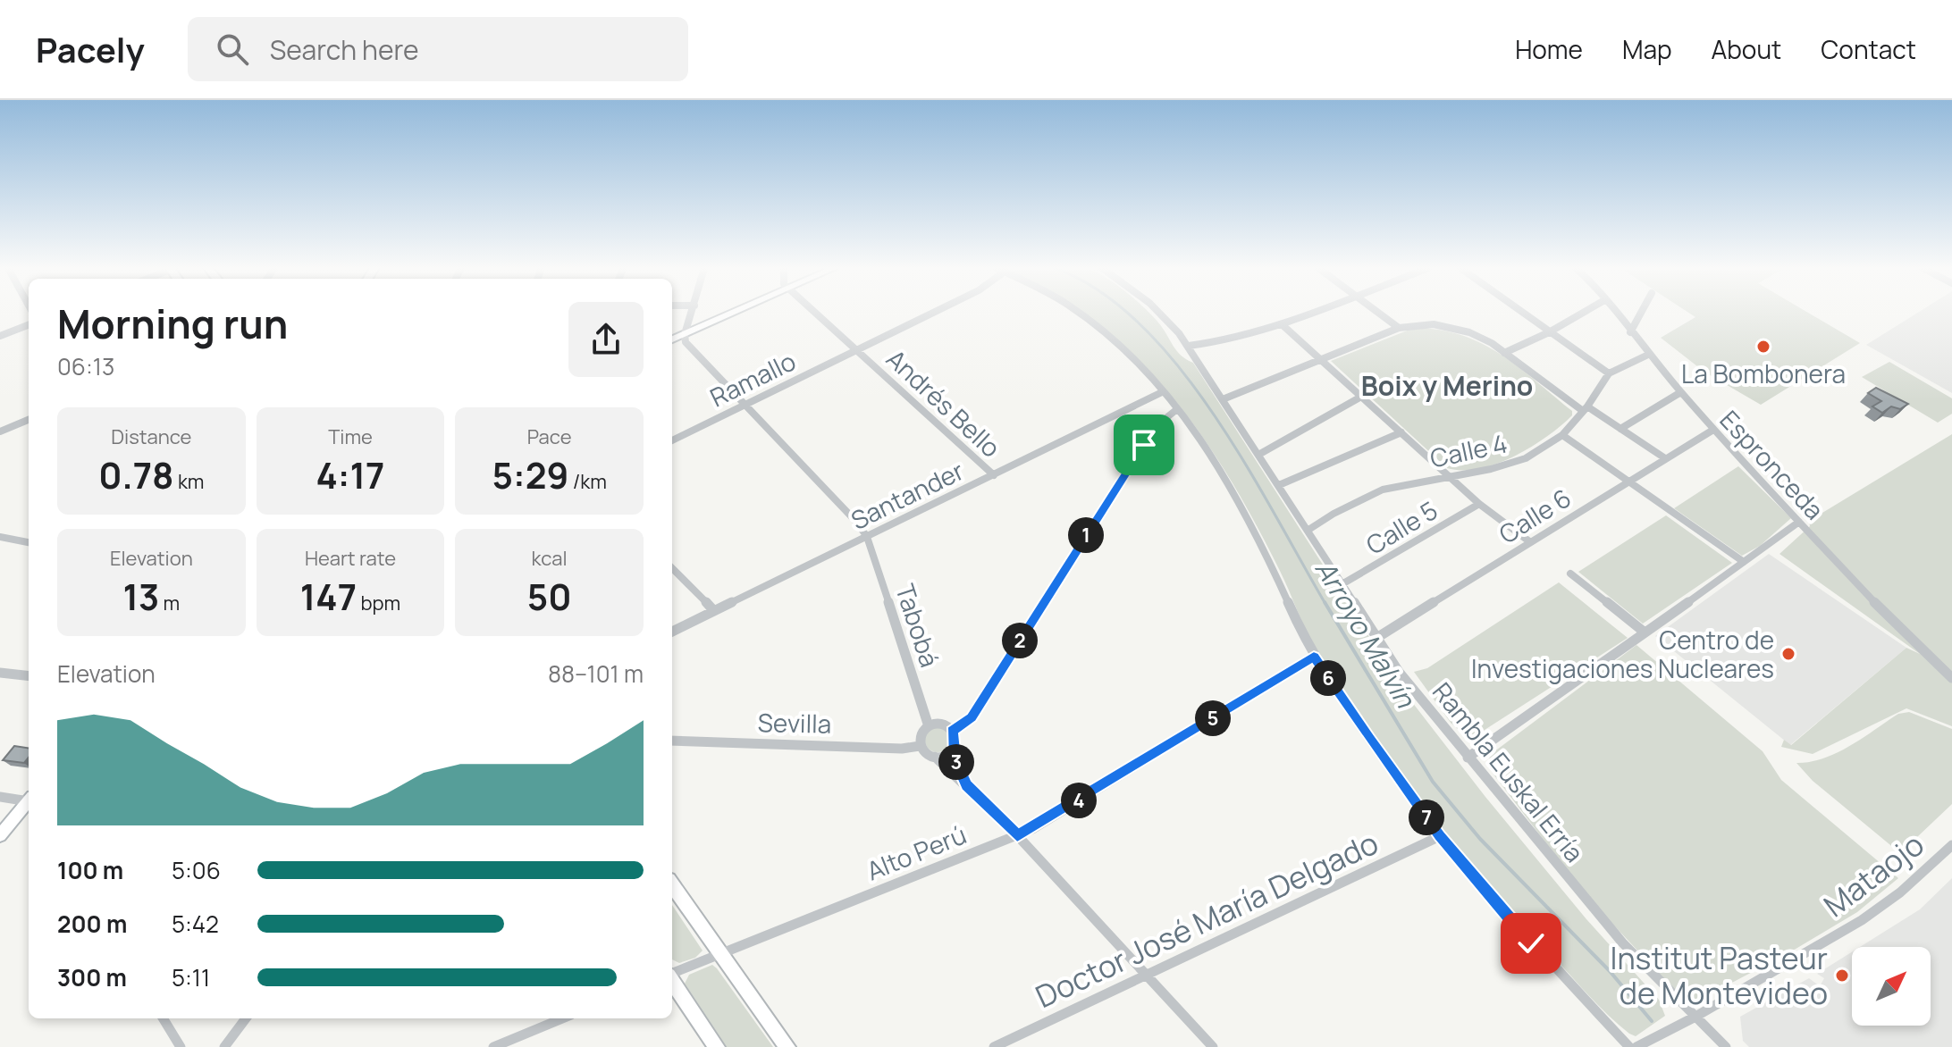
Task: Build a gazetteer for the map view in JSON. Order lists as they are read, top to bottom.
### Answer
{
  "streets": {
    "street": [
      "Ramallo",
      "Andrés Bello",
      "Calle 4",
      "Espronceda",
      "Santander",
      "Calle 6",
      "Calle 5",
      "Tabobá",
      "Sevilla",
      "Rambla Euskal Erría",
      "Alto Perú",
      "Mataojo",
      "Doctor José María Delgado"
    ]
  },
  "crossings": [
    ["Ramallo", "Andrés Bello"],
    ["Andrés Bello", "Santander"],
    ["Calle 4", "Rambla Euskal Erría"],
    ["Espronceda", "Calle 6"],
    ["Santander", "Tabobá"],
    ["Calle 6", "Rambla Euskal Erría"],
    ["Calle 5", "Rambla Euskal Erría"],
    ["Tabobá", "Sevilla"],
    ["Rambla Euskal Erría", "Mataojo"]
  ],
  "districts": ["Boix y Merino"],
  "water": ["Arroyo Malvín"],
  "places": ["La Bombonera", "Centro de Investigaciones Nucleares", "Institut Pasteur de Montevideo"],
  "north": "top right",
  "page": {
    "header": "Pacely",
    "search": "Search here",
    "nav": [
      "Home",
      "Map",
      "About",
      "Contact"
    ],
    "heading": ["Morning run", "06:13"],
    "stats": [
      ["Distance", "0.78 km"],
      ["Time", "4:17"],
      ["Pace", "5:29 /km"],
      ["Elevation", "13 m"],
      ["Heart rate", "147 bpm"],
      ["kcal", "50"]
    ],
    "pins": [
      "1",
      "2",
      "6",
      "5",
      "3",
      "4",
      "7"
    ],
    "chart": ["Elevation", "88–101 m"],
    "list": [
      {
        "name": "100 m",
        "note": "5:06"
      },
      {
        "name": "200 m",
        "note": "5:42"
      },
      {
        "name": "300 m",
        "note": "5:11"
      }
    ]
  }
}
